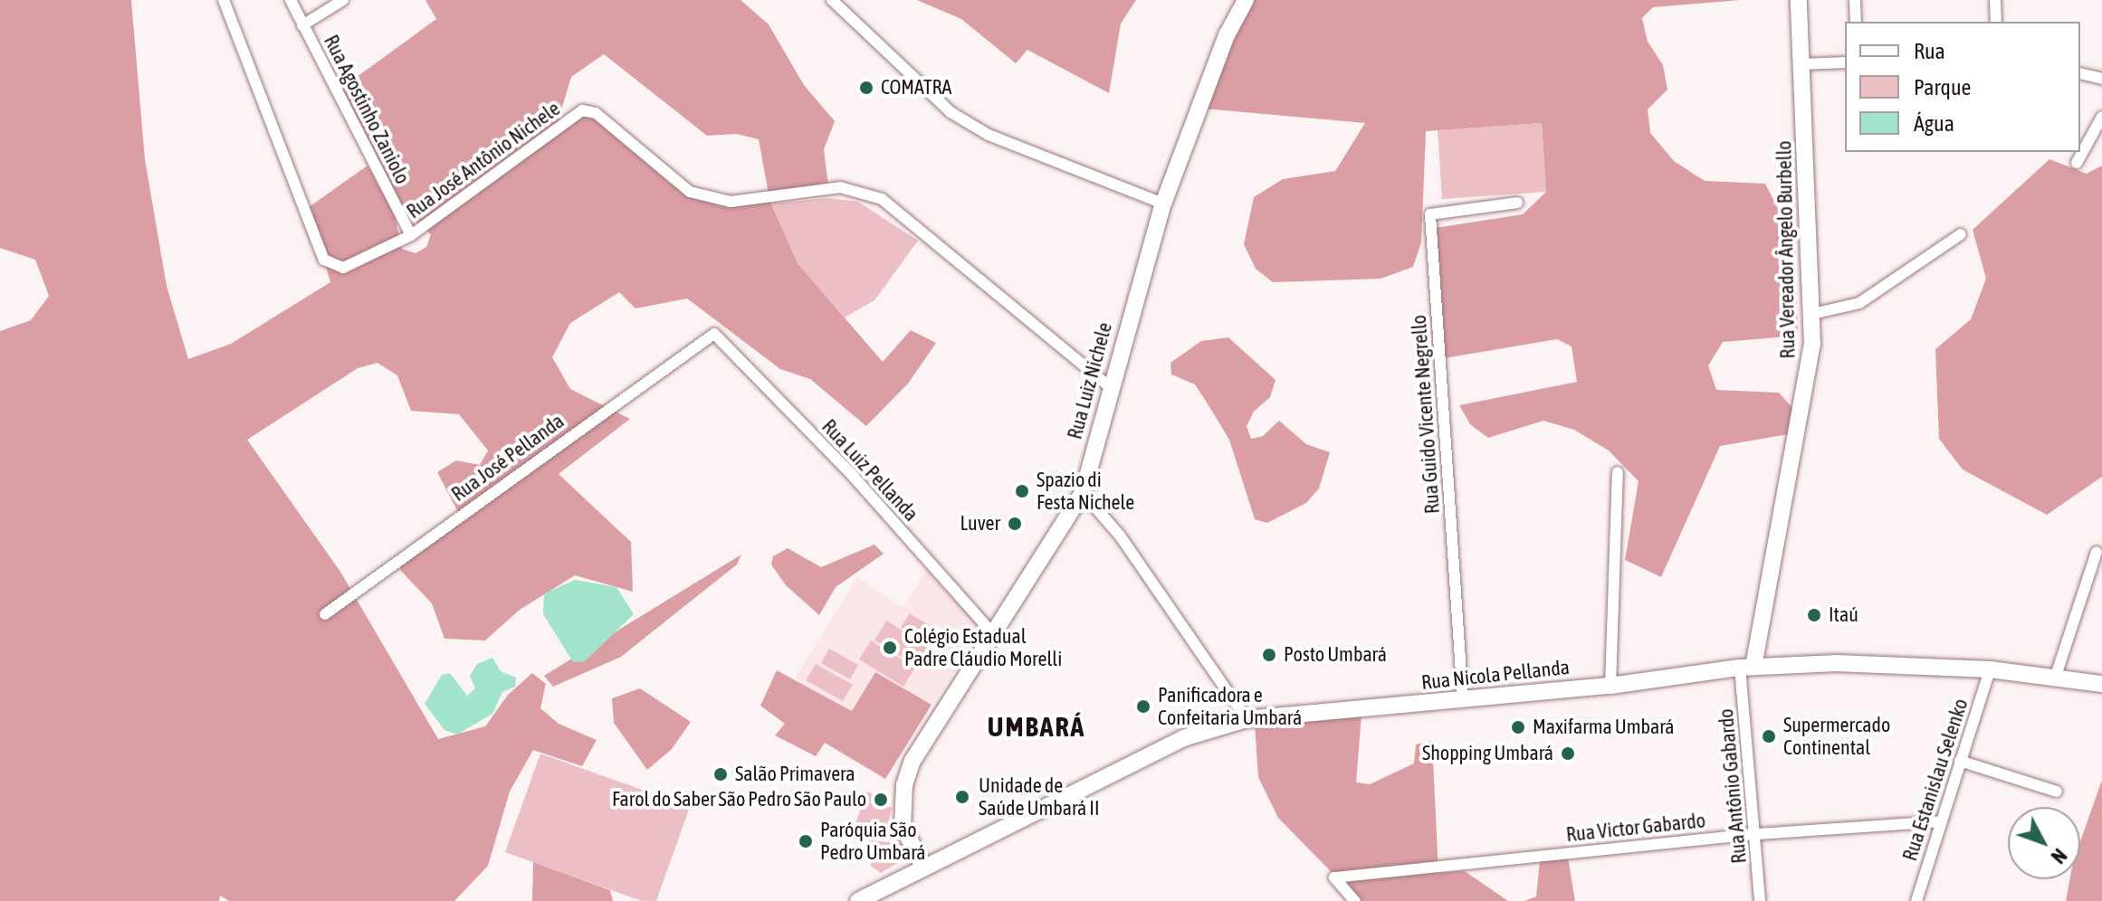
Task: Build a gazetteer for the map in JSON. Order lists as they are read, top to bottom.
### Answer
{
  "streets": {
    "main road": ["Rua Vereador Ângelo Burbello", "Rua Luiz Nichele", "Rua Nicola Pellanda"],
    "street": [
      "Rua Agostinho Zaniolo",
      "Rua José Antônio Nichele",
      "Rua Guido Vicente Negrello",
      "Rua José Pellanda",
      "Rua Luiz Pellanda",
      "Rua Estanislau Selenko",
      "Rua Antônio Gabardo",
      "Rua Victor Gabardo"
    ]
  },
  "crossings": [
    ["Rua Agostinho Zaniolo", "Rua José Antônio Nichele"],
    ["Rua José Antônio Nichele", "Rua Luiz Nichele"],
    ["Rua Vereador Ângelo Burbello", "Rua Nicola Pellanda"],
    ["Rua Vereador Ângelo Burbello", "Rua Antônio Gabardo"],
    ["Rua Luiz Nichele", "Rua Luiz Pellanda"],
    ["Rua Luiz Nichele", "Rua Nicola Pellanda"],
    ["Rua Guido Vicente Negrello", "Rua Nicola Pellanda"],
    ["Rua José Pellanda", "Rua Luiz Pellanda"],
    ["Rua Nicola Pellanda", "Rua Estanislau Selenko"],
    ["Rua Nicola Pellanda", "Rua Antônio Gabardo"],
    ["Rua Estanislau Selenko", "Rua Victor Gabardo"],
    ["Rua Antônio Gabardo", "Rua Victor Gabardo"]
  ],
  "districts": ["UMBARÁ"],
  "places": [
    "COMATRA",
    "Spazio di Festa Nichele",
    "Luver",
    "Itaú",
    "Colégio Estadual Padre Cláudio Morelli",
    "Posto Umbará",
    "Panificadora e Confeitaria Umbará",
    "Maxifarma Umbará",
    "Supermercado Continental",
    "Shopping Umbará",
    "Salão Primavera",
    "Unidade de Saúde Umbará II",
    "Farol do Saber São Pedro São Paulo",
    "Paróquia São Pedro Umbará"
  ],
  "legend": ["Rua", "Parque", "Água"],
  "north": "bottom right"
}
